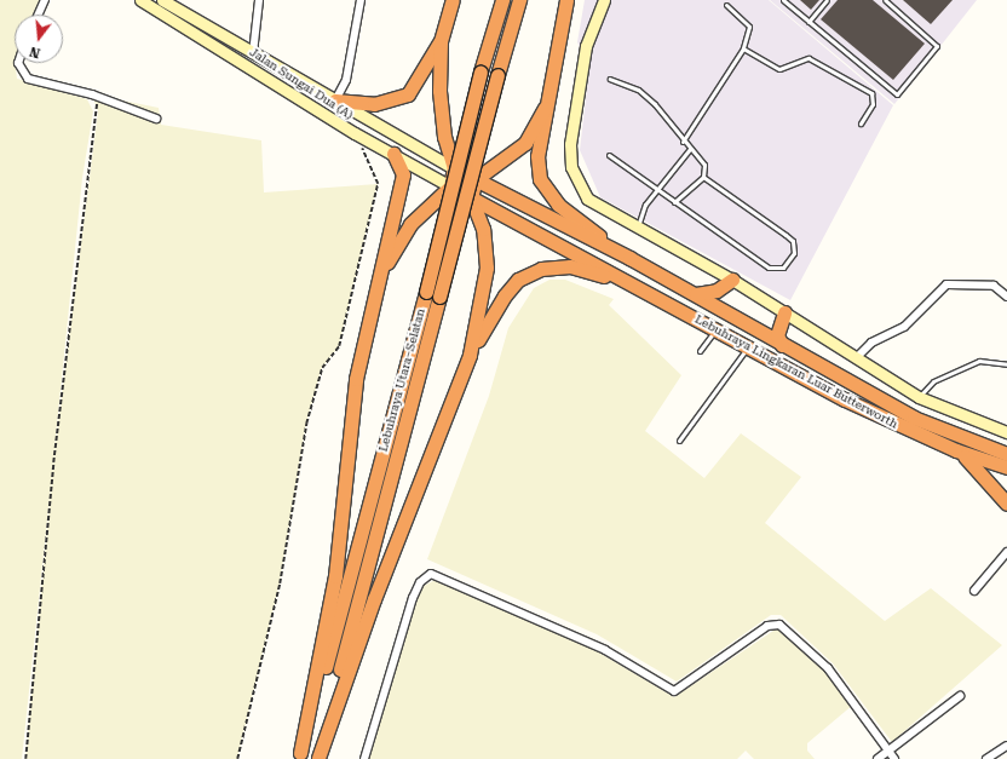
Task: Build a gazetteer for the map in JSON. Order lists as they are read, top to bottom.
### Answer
{
  "streets": {
    "highway": ["Lebuhraya Lingkaran Luar Butterworth", "Lebuhraya Utara–Selatan"],
    "main road": ["Jalan Sungai Dua (A)"]
  },
  "north": "bottom"
}
